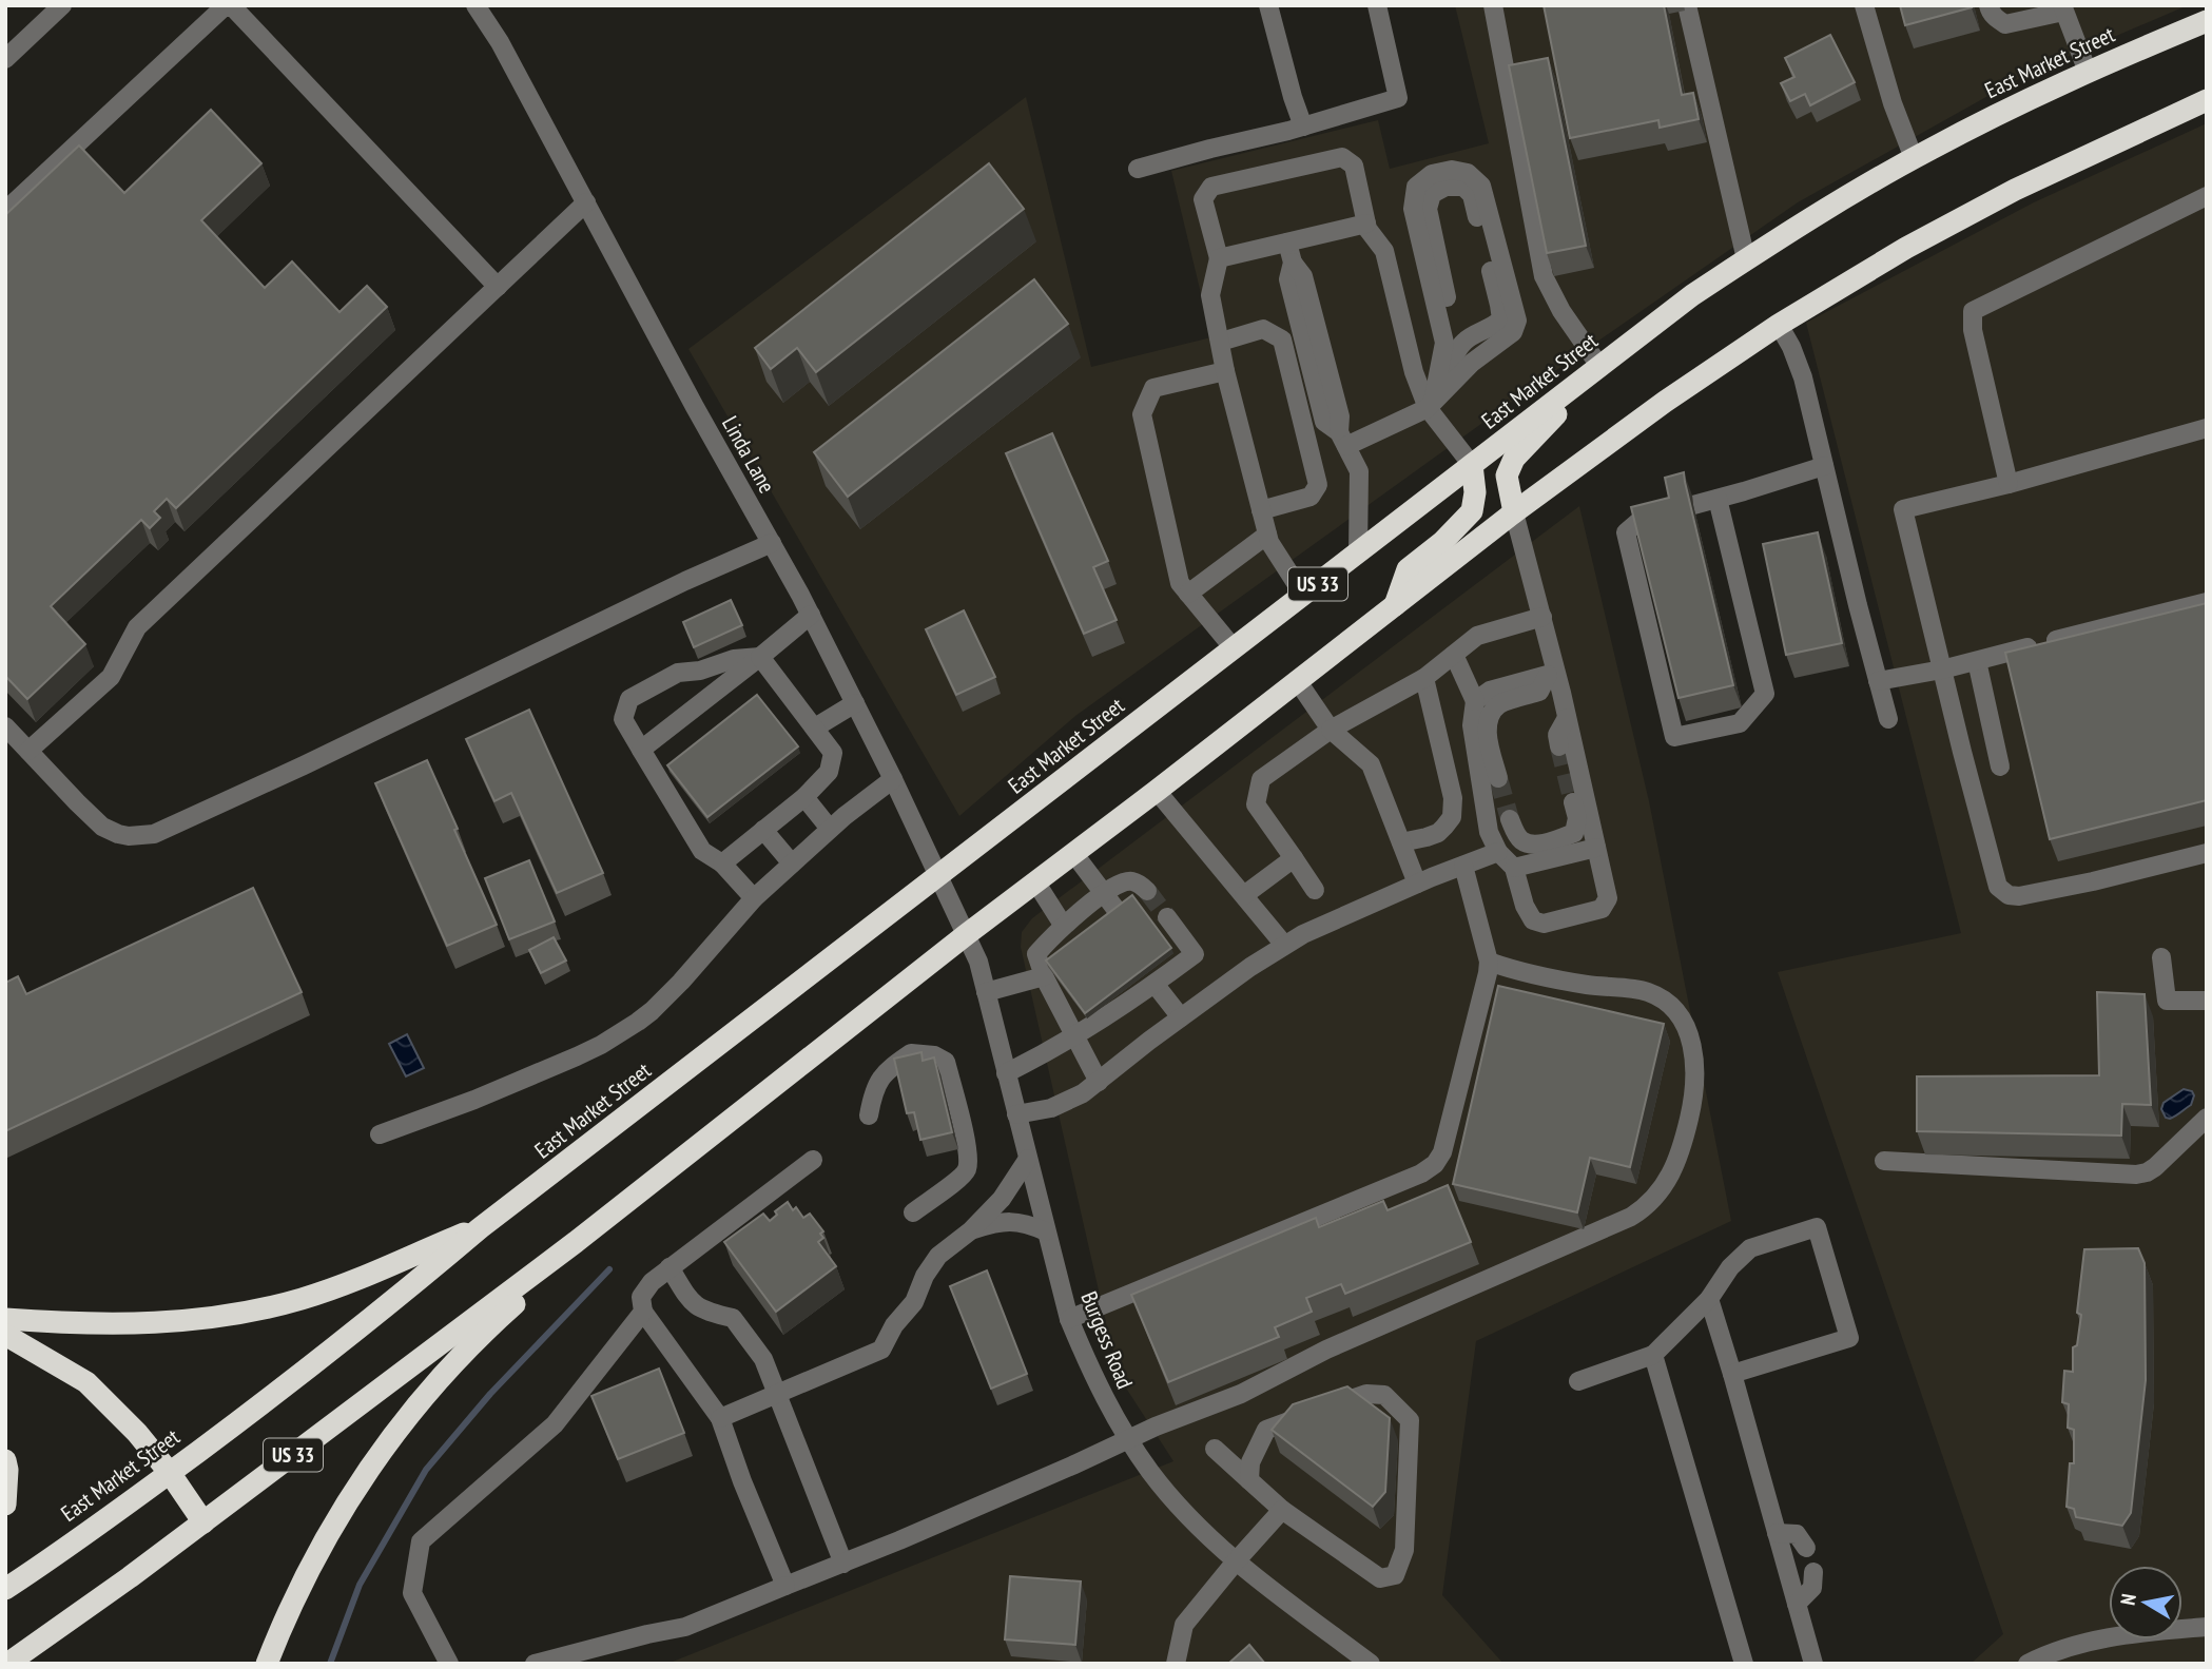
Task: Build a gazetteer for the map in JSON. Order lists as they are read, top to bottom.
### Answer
{
  "streets": {
    "highway": ["East Market Street", "US 33"],
    "street": ["Linda Lane", "Burgess Road"]
  },
  "crossings": [
    ["East Market Street", "Linda Lane"],
    ["Linda Lane", "US 33"],
    ["Linda Lane", "Burgess Road"],
    ["US 33", "Burgess Road"]
  ],
  "north": "left"
}
